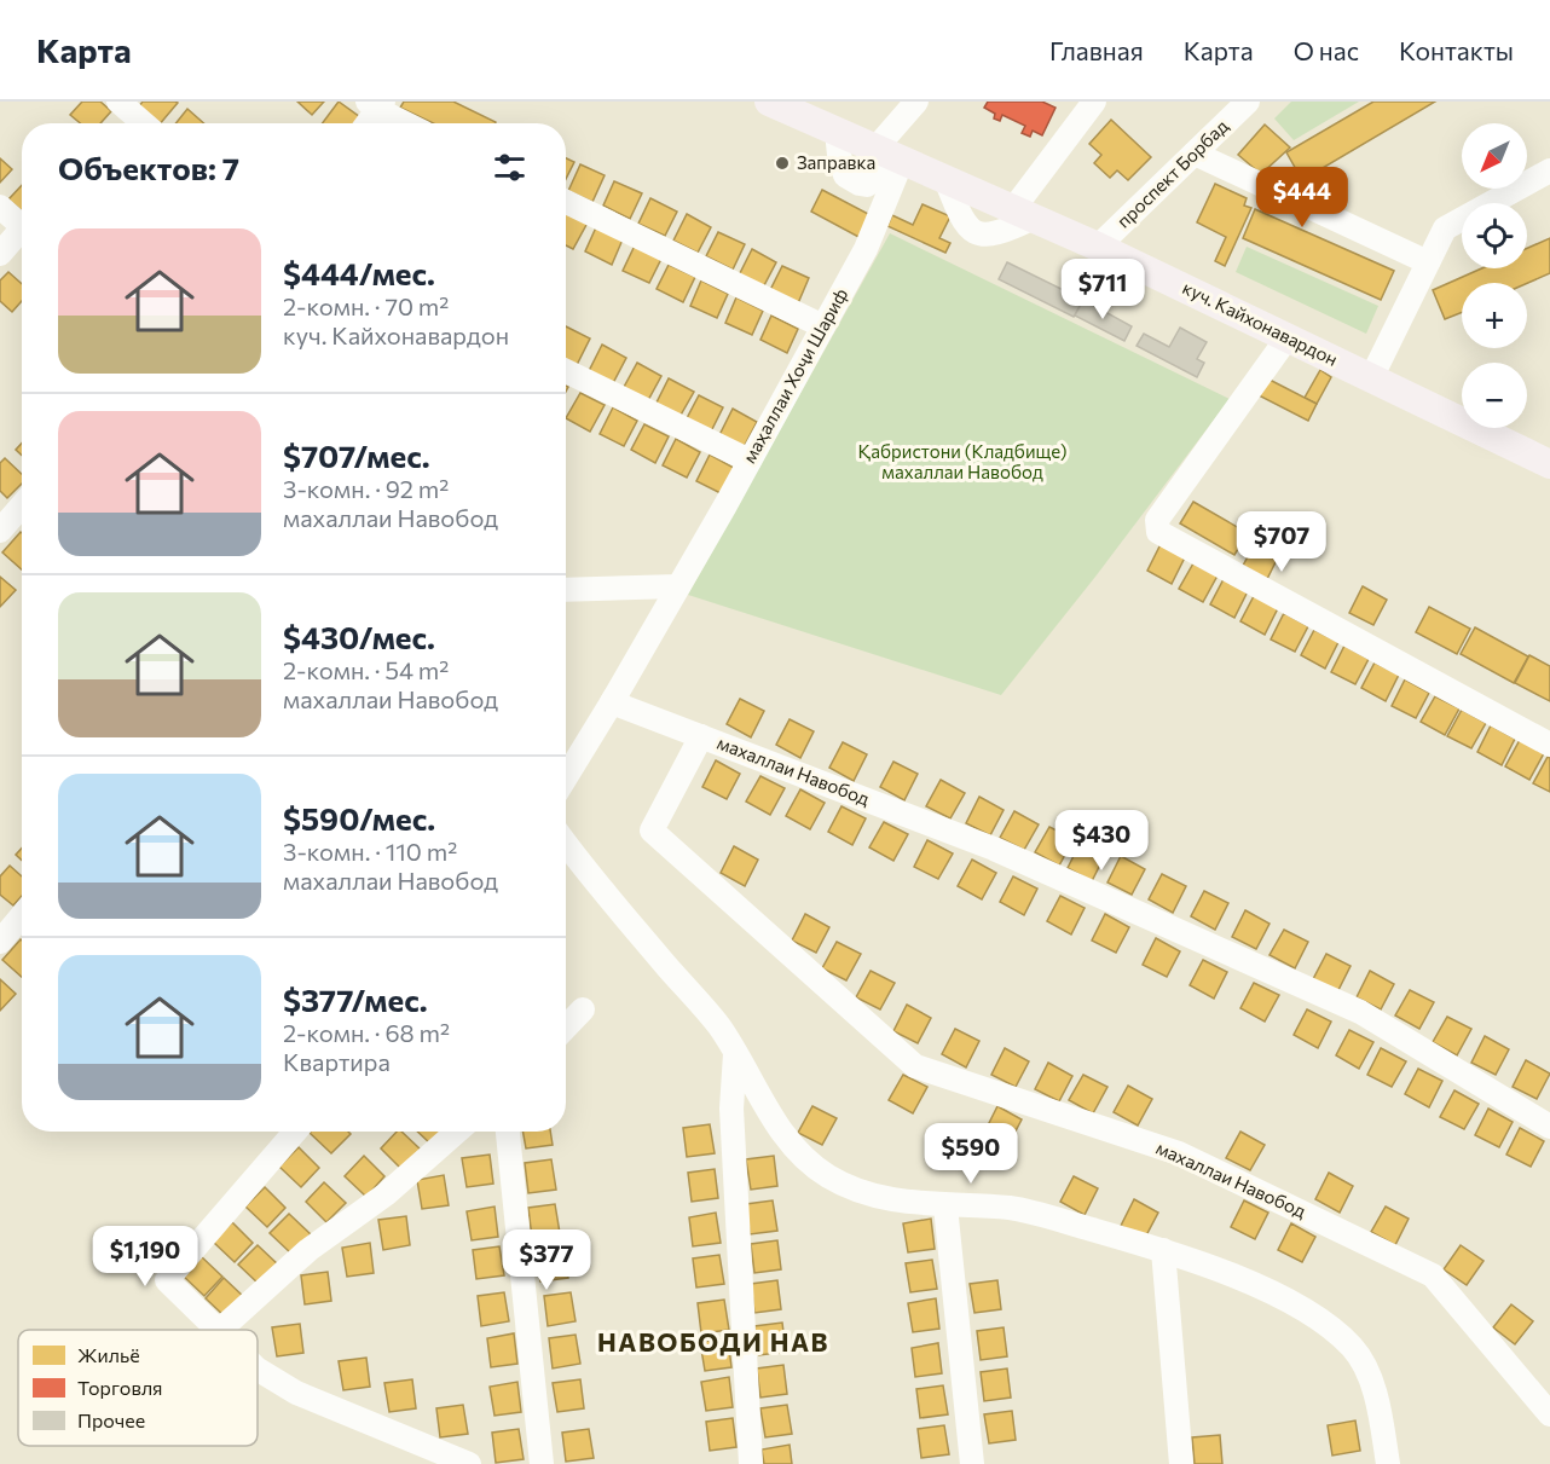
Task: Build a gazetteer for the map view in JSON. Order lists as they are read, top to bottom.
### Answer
{
  "streets": {
    "main road": ["куч. Кайхонавардон"],
    "street": ["проспект Борбад", "маҳаллаи Хоҷи Шариф", "махаллаи Навобод"]
  },
  "crossings": [
    ["проспект Борбад", "куч. Кайхонавардон"],
    ["куч. Кайхонавардон", "маҳаллаи Хоҷи Шариф"],
    ["маҳаллаи Хоҷи Шариф", "махаллаи Навобод"]
  ],
  "districts": ["НАВОБОДИ НАВ"],
  "parks": ["Қабристони (Кладбище) махаллаи Навобод"],
  "places": ["Заправка"],
  "legend": ["Жильё", "Торговля", "Прочее"],
  "north": "bottom left",
  "page": {
    "header": "Карта",
    "nav": [
      "Главная",
      "Карта",
      "О нас",
      "Контакты"
    ],
    "map_buttons": ["+", "−"],
    "heading": "Объектов: 7",
    "price": [
      "$444",
      "$711",
      "$707",
      "$430",
      "$590",
      "$1,190",
      "$377"
    ],
    "list": [
      {
        "name": "$444/мес.",
        "note": "2-комн. · 70 m² · куч. Кайхонавардон"
      },
      {
        "name": "$707/мес.",
        "note": "3-комн. · 92 m² · махаллаи Навобод"
      },
      {
        "name": "$430/мес.",
        "note": "2-комн. · 54 m² · махаллаи Навобод"
      },
      {
        "name": "$590/мес.",
        "note": "3-комн. · 110 m² · махаллаи Навобод"
      },
      {
        "name": "$377/мес.",
        "note": "2-комн. · 68 m² · Квартира"
      }
    ]
  }
}
